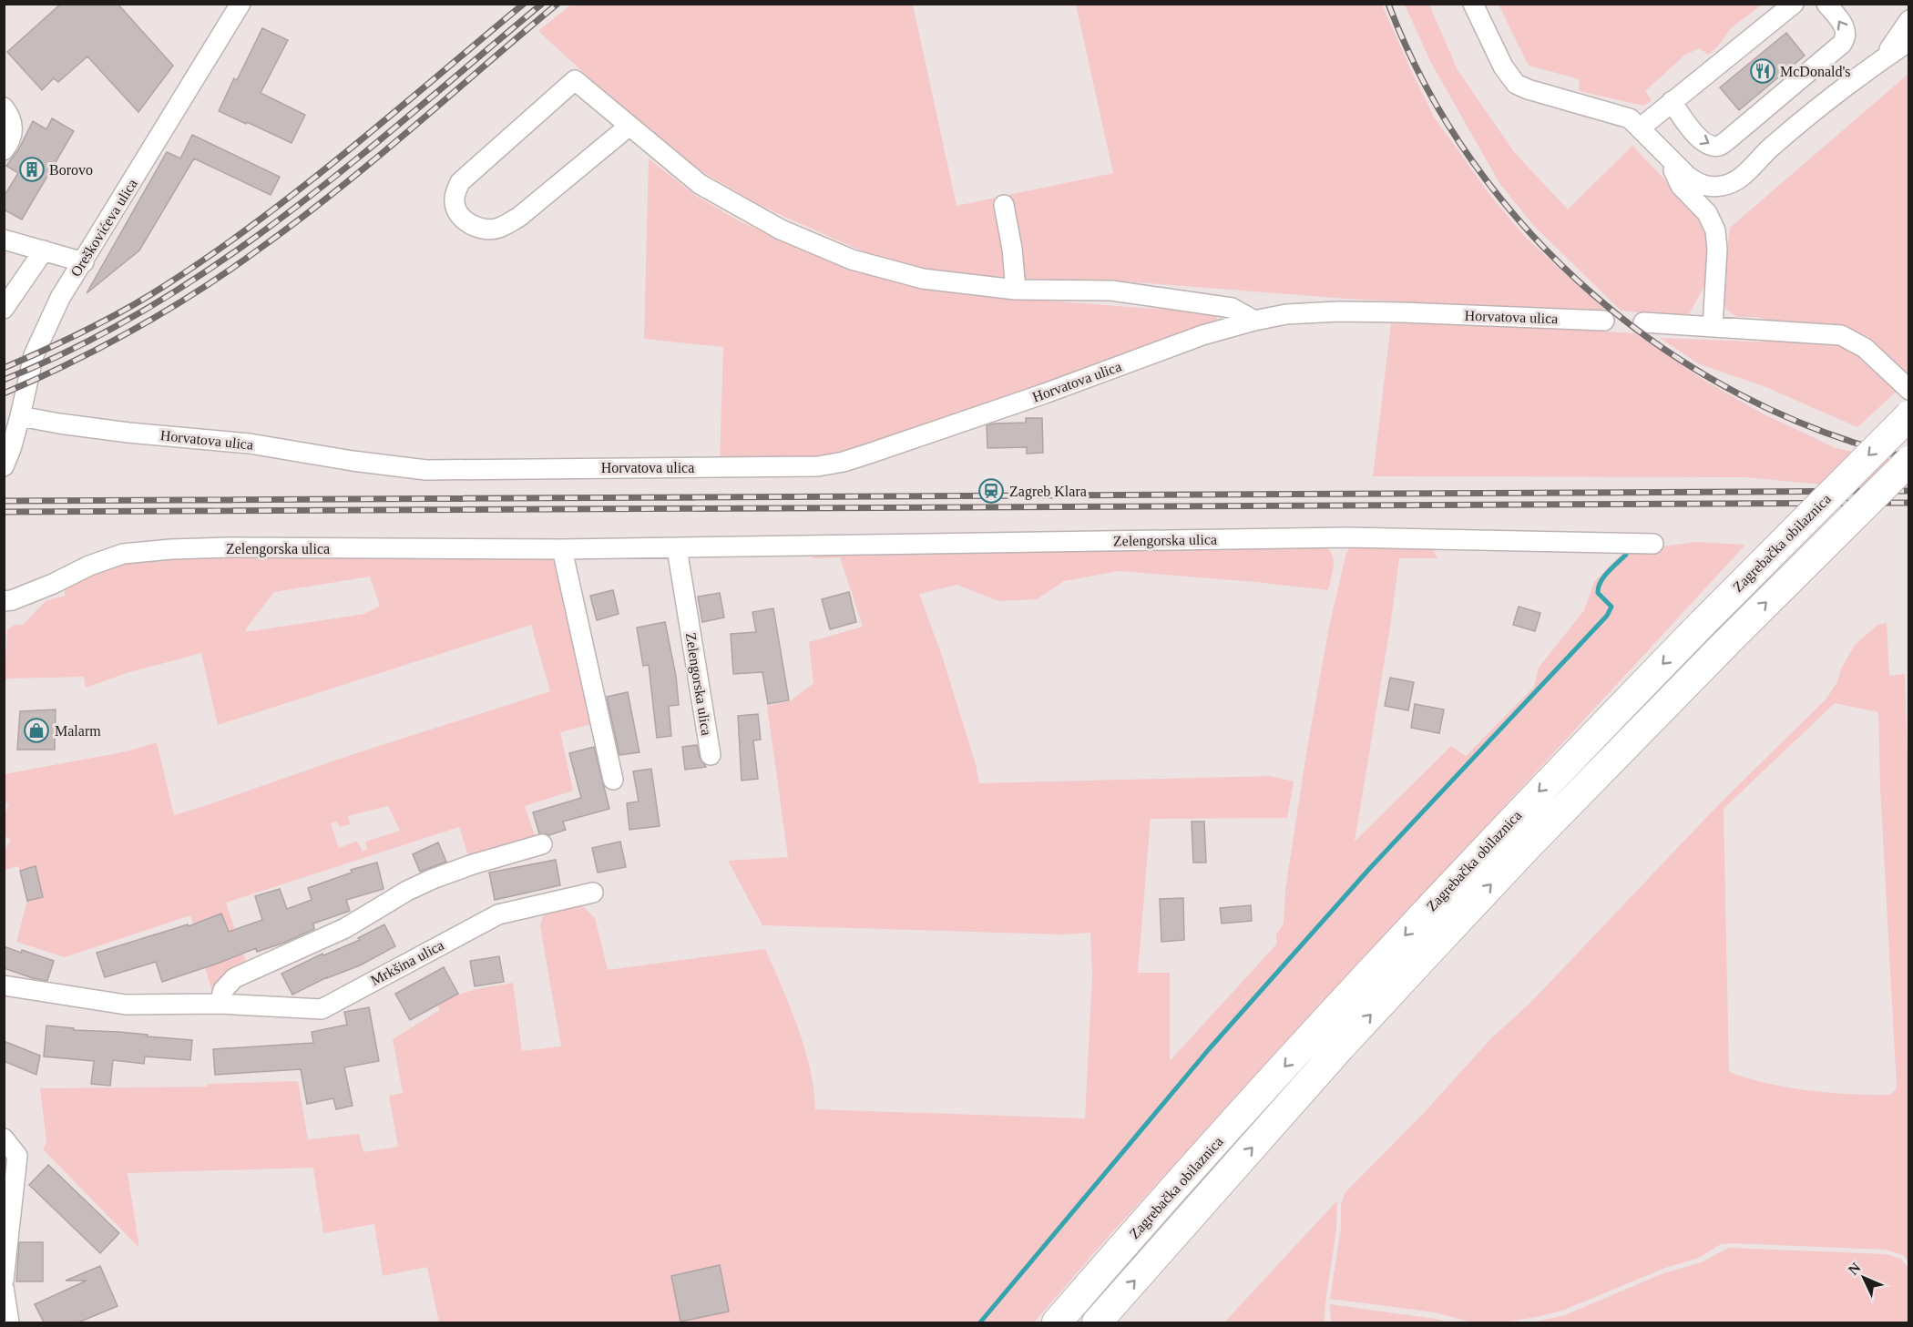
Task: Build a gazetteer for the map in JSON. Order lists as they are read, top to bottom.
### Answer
{
  "streets": {
    "highway": ["Zagrebačka obilaznica"],
    "street": [
      "Oreškovićeva ulica",
      "Horvatova ulica",
      "Zelengorska ulica",
      "Mrkšina ulica"
    ]
  },
  "crossings": [
    ["Oreškovićeva ulica", "Horvatova ulica"]
  ],
  "places": {
    "restaurant": ["McDonald's"],
    "building": ["Borovo"],
    "station": ["Zagreb Klara"],
    "shop": ["Malarm"]
  },
  "north": "top left"
}
